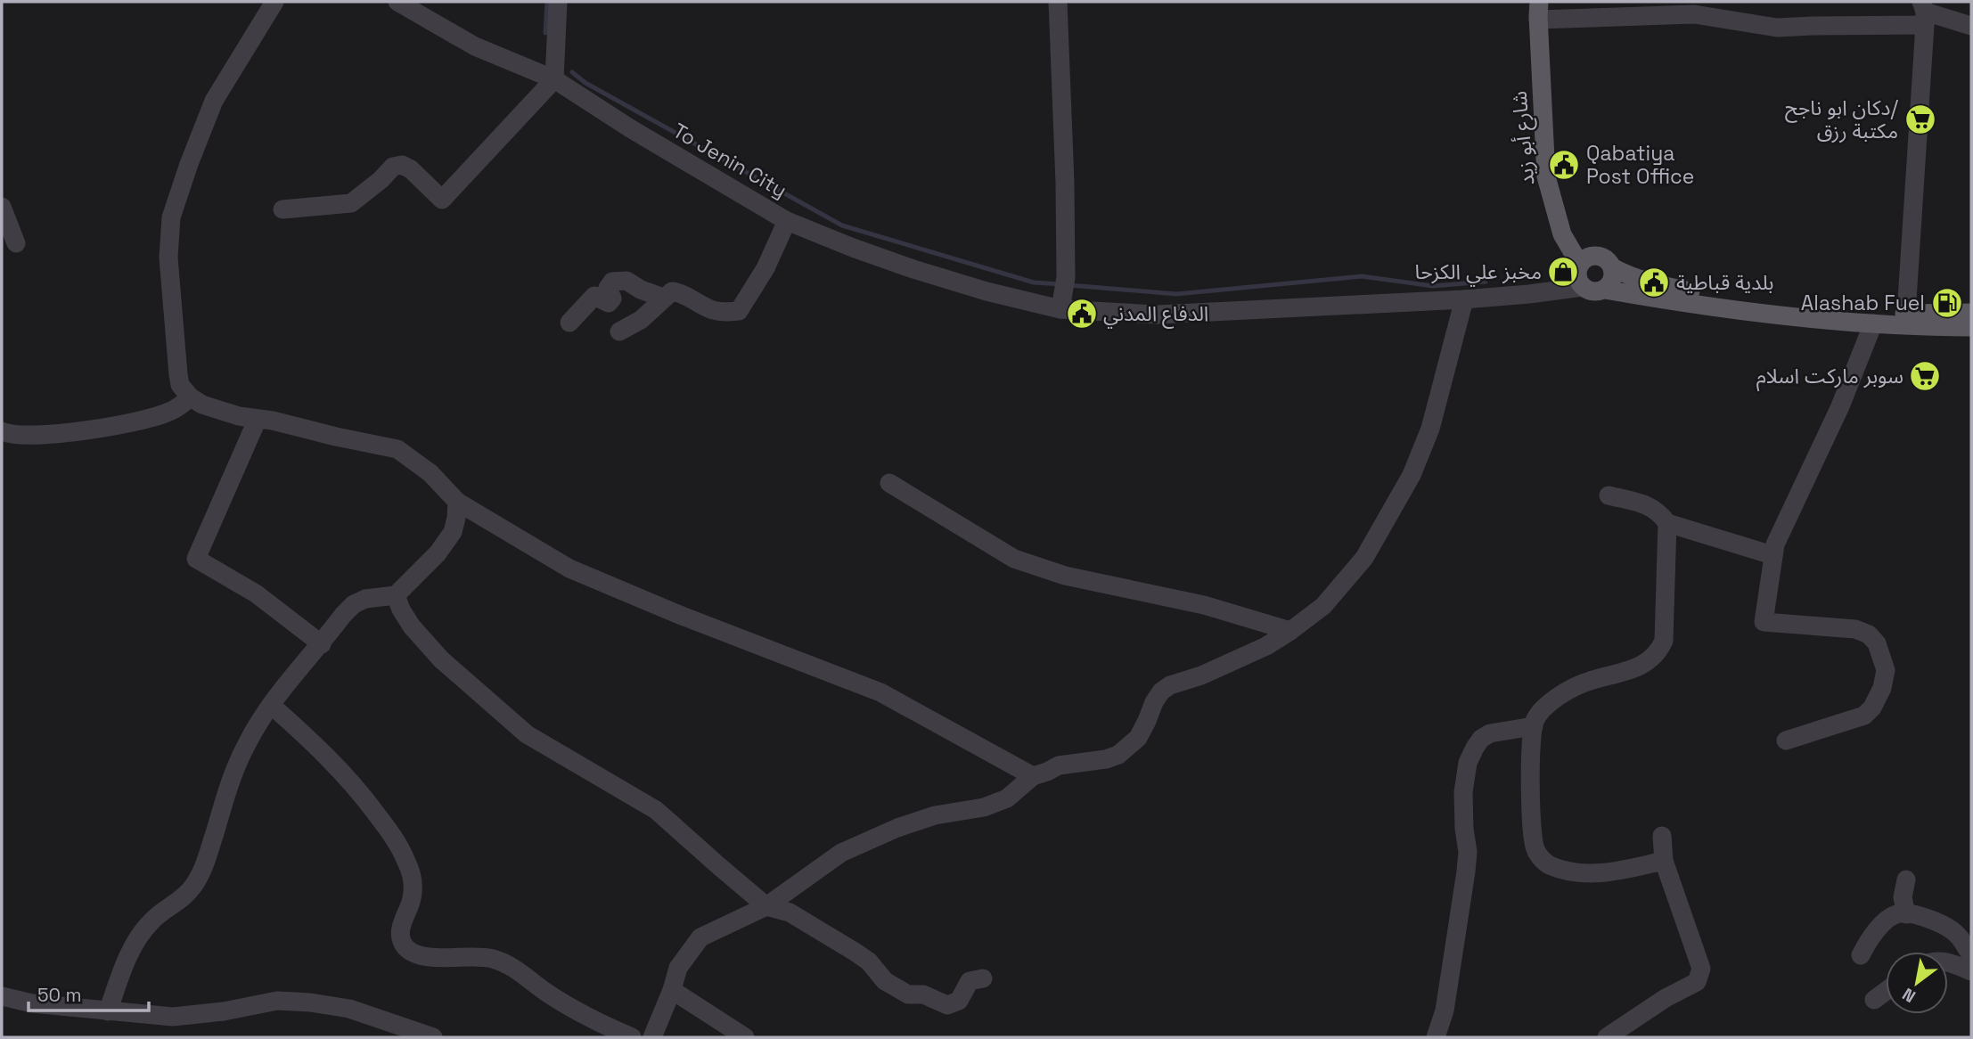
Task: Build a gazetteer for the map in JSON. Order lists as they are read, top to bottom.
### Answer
{
  "streets": {
    "main road": ["شارع أبو زيد"],
    "street": ["To Jenin City"]
  },
  "crossings": [
    ["شارع أبو زيد", "To Jenin City"]
  ],
  "places": {
    "supermarket": ["دكان ابو ناجح/ مكتبة رزق", "سوبر ماركت اسلام"],
    "public building": ["Qabatiya Post Office", "بلدية قباطية", "الدفاع المدني"],
    "shop": ["مخبز علي الكزحا"],
    "fuel station": ["Alashab Fuel"]
  },
  "scale_bar": "50 m",
  "north": "bottom left"
}
